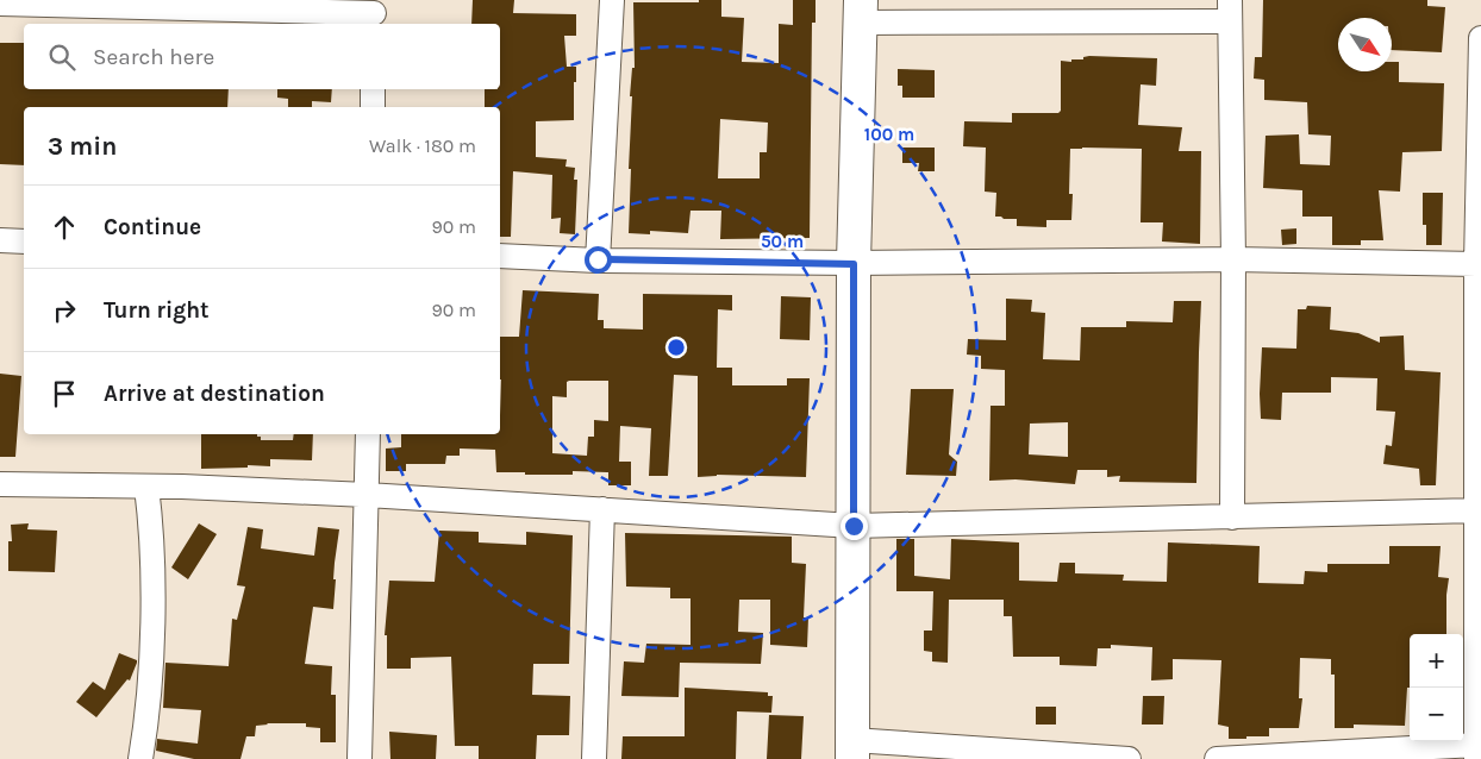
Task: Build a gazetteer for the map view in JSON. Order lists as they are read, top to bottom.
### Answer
{
  "north": "bottom right",
  "page": {
    "search": "Search here",
    "heading": ["3 min", "Walk · 180 m"],
    "list": [
      ["Continue", "90 m"],
      ["Turn right", "90 m"],
      "Arrive at destination"
    ],
    "map_buttons": ["+", "−"]
  },
  "rings": ["100 m", "50 m"]
}
